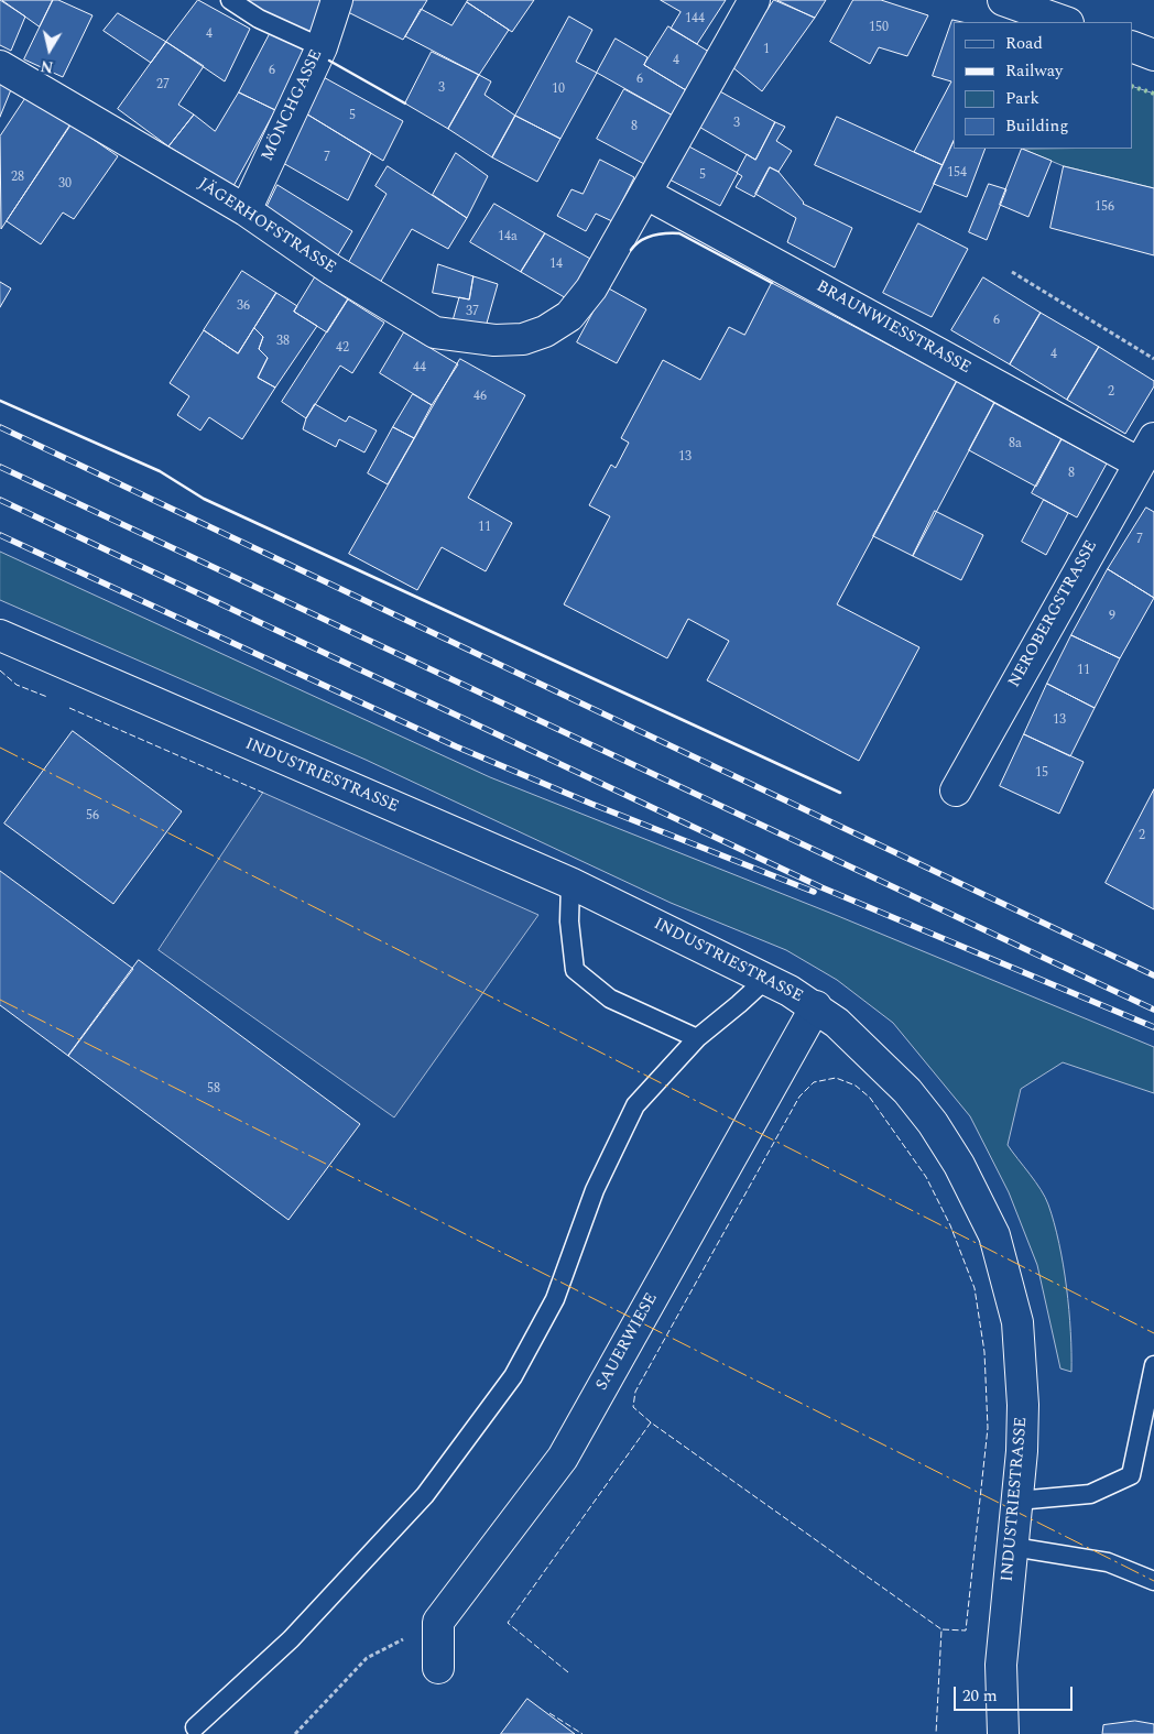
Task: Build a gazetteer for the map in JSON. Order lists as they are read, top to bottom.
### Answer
{
  "streets": {
    "street": [
      "MÖNCHGASSE",
      "JÄGERHOFSTRASSE",
      "BRAUNWIESSTRASSE",
      "NEROBERGSTRASSE",
      "INDUSTRIESTRASSE",
      "SAUERWIESE"
    ]
  },
  "crossings": [
    ["MÖNCHGASSE", "JÄGERHOFSTRASSE"],
    ["JÄGERHOFSTRASSE", "BRAUNWIESSTRASSE"],
    ["BRAUNWIESSTRASSE", "NEROBERGSTRASSE"],
    ["INDUSTRIESTRASSE", "SAUERWIESE"]
  ],
  "house_numbers": [
    "144",
    "150",
    "4",
    "1",
    "4",
    "6",
    "6",
    "27",
    "3",
    "10",
    "5",
    "3",
    "8",
    "7",
    "154",
    "5",
    "28",
    "30",
    "156",
    "14a",
    "14",
    "36",
    "37",
    "6",
    "38",
    "42",
    "4",
    "44",
    "2",
    "46",
    "8a",
    "13",
    "8",
    "11",
    "7",
    "9",
    "11",
    "13",
    "15",
    "56",
    "2",
    "58"
  ],
  "legend": [
    "Road",
    "Railway",
    "Park",
    "Building"
  ],
  "scale_bar": "20 m",
  "north": "bottom"
}
